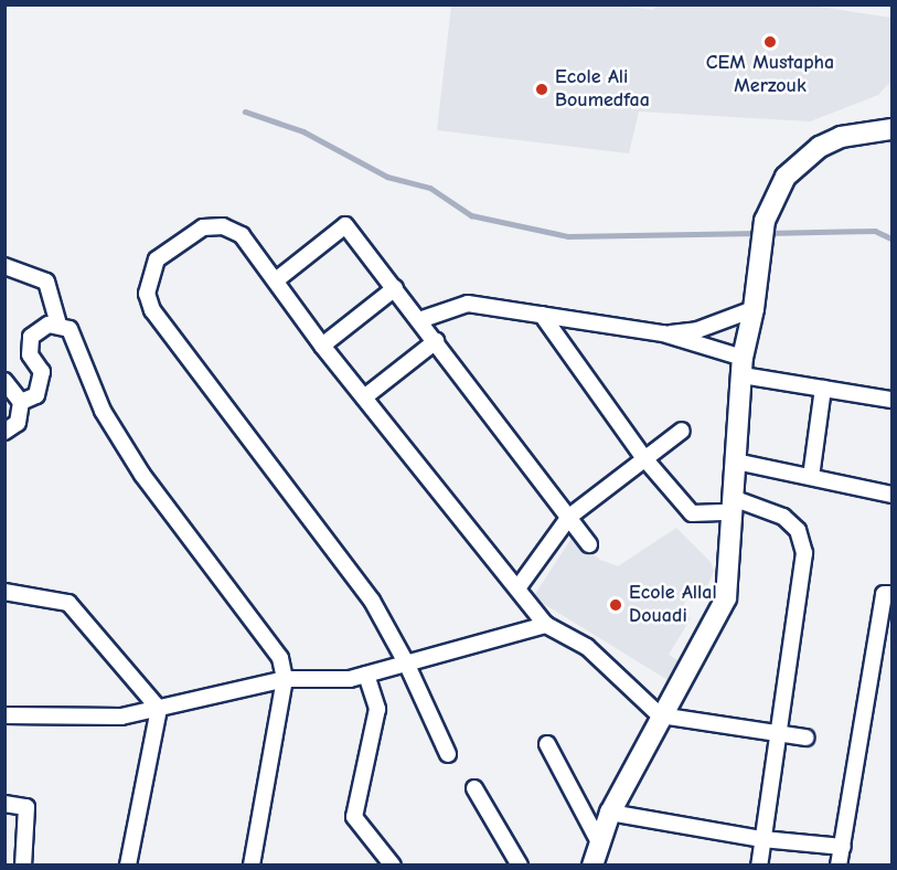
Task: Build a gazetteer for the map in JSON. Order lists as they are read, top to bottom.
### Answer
{
  "places": ["CEM Mustapha Merzouk", "Ecole Ali Boumedfaa", "Ecole Allal Douadi"]
}
